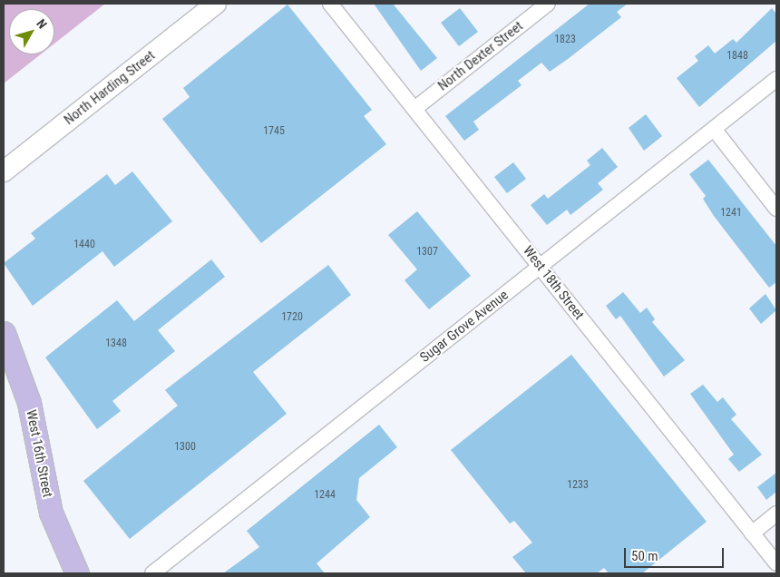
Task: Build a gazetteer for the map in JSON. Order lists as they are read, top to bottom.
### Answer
{
  "streets": {
    "main road": ["West 16th Street"],
    "street": [
      "North Dexter Street",
      "North Harding Street",
      "West 18th Street",
      "Sugar Grove Avenue"
    ]
  },
  "crossings": [
    ["North Dexter Street", "West 18th Street"],
    ["West 18th Street", "Sugar Grove Avenue"]
  ],
  "house_numbers": [
    "1823",
    "1848",
    "1745",
    "1241",
    "1440",
    "1307",
    "1720",
    "1348",
    "1300",
    "1233",
    "1244"
  ],
  "scale_bar": "50 m",
  "north": "top right"
}
